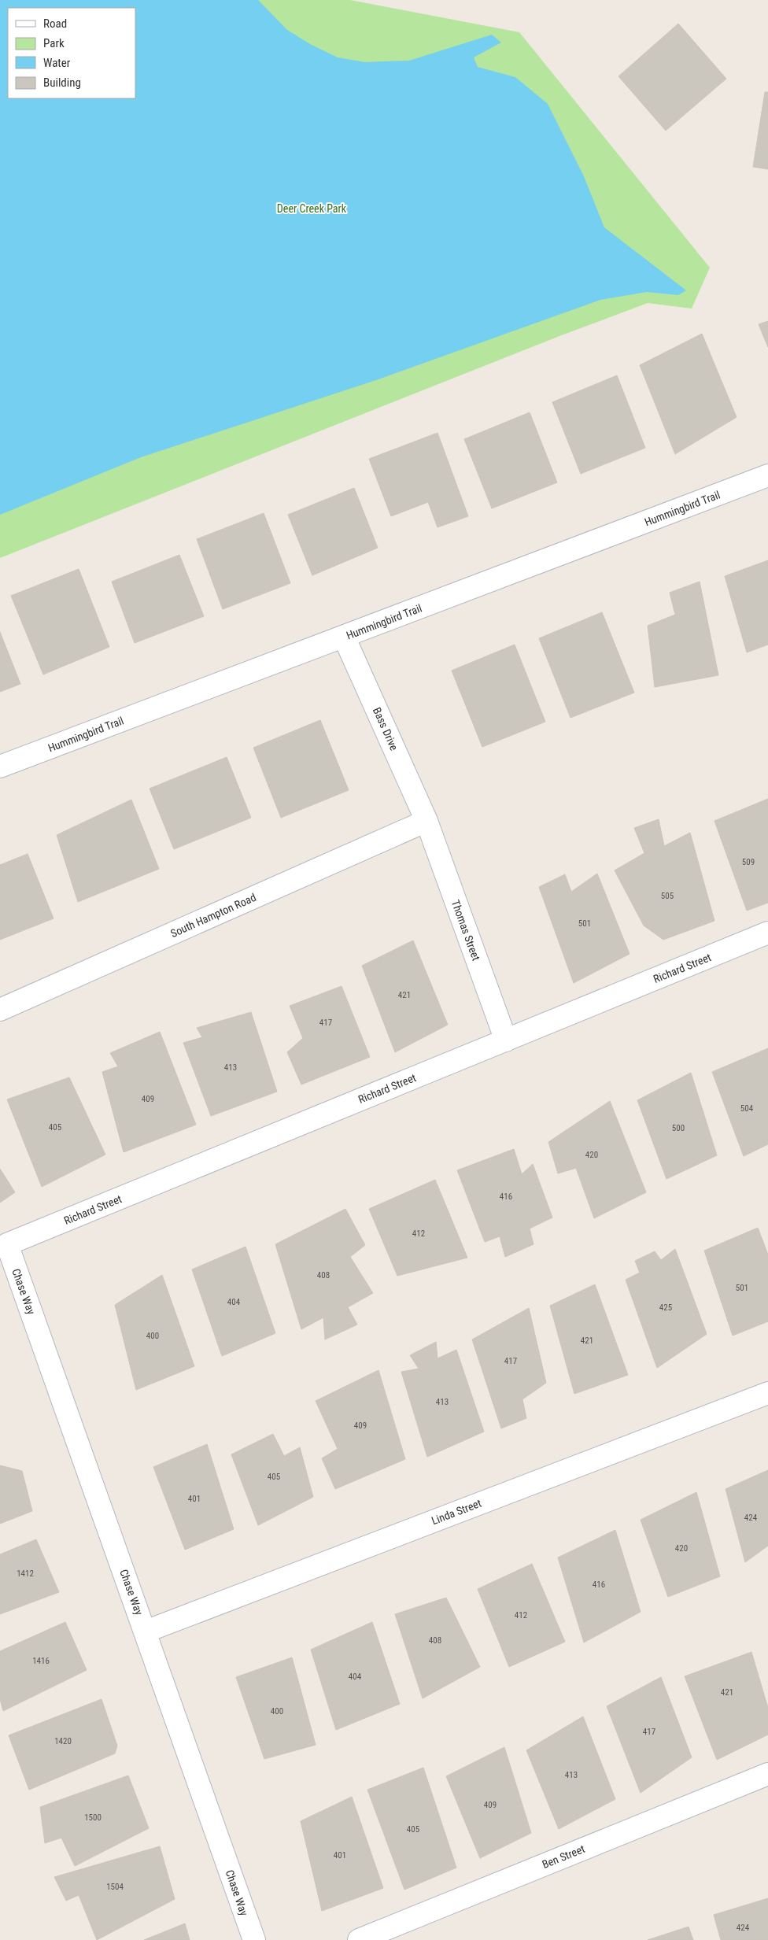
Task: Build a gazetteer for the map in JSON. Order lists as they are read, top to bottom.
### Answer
{
  "streets": {
    "street": [
      "Hummingbird Trail",
      "Bass Drive",
      "South Hampton Road",
      "Thomas Street",
      "Richard Street",
      "Chase Way",
      "Linda Street",
      "Ben Street"
    ]
  },
  "crossings": [
    ["Hummingbird Trail", "Bass Drive"],
    ["Bass Drive", "South Hampton Road"],
    ["Bass Drive", "Thomas Street"],
    ["South Hampton Road", "Thomas Street"],
    ["Thomas Street", "Richard Street"],
    ["Richard Street", "Chase Way"],
    ["Chase Way", "Linda Street"]
  ],
  "parks": ["Deer Creek Park"],
  "house_numbers": [
    "509",
    "505",
    "501",
    "421",
    "417",
    "413",
    "409",
    "504",
    "405",
    "500",
    "420",
    "416",
    "412",
    "408",
    "501",
    "404",
    "425",
    "400",
    "421",
    "417",
    "413",
    "409",
    "405",
    "401",
    "424",
    "420",
    "1412",
    "416",
    "412",
    "408",
    "1416",
    "404",
    "421",
    "400",
    "417",
    "1420",
    "413",
    "409",
    "1500",
    "405",
    "401",
    "1504",
    "424"
  ],
  "legend": [
    "Road",
    "Park",
    "Water",
    "Building"
  ]
}
